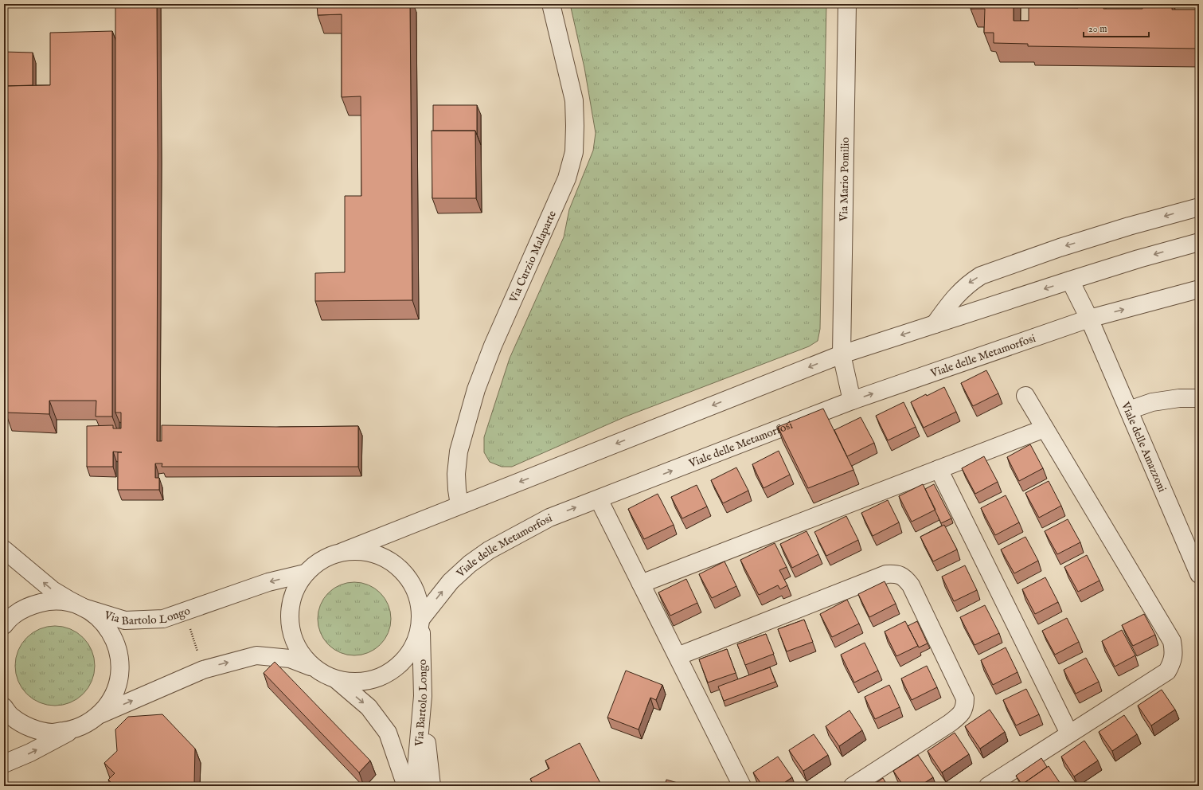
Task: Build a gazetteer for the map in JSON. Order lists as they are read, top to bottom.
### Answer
{
  "streets": {
    "street": [
      "Via Mario Pomilio",
      "Via Curzio Malaparte",
      "Viale delle Metamorfosi",
      "Viale delle Amazzoni",
      "Via Bartolo Longo"
    ]
  },
  "crossings": [
    ["Via Mario Pomilio", "Viale delle Metamorfosi"],
    ["Viale delle Metamorfosi", "Viale delle Amazzoni"],
    ["Viale delle Metamorfosi", "Via Bartolo Longo"]
  ],
  "scale_bar": "20 m"
}
